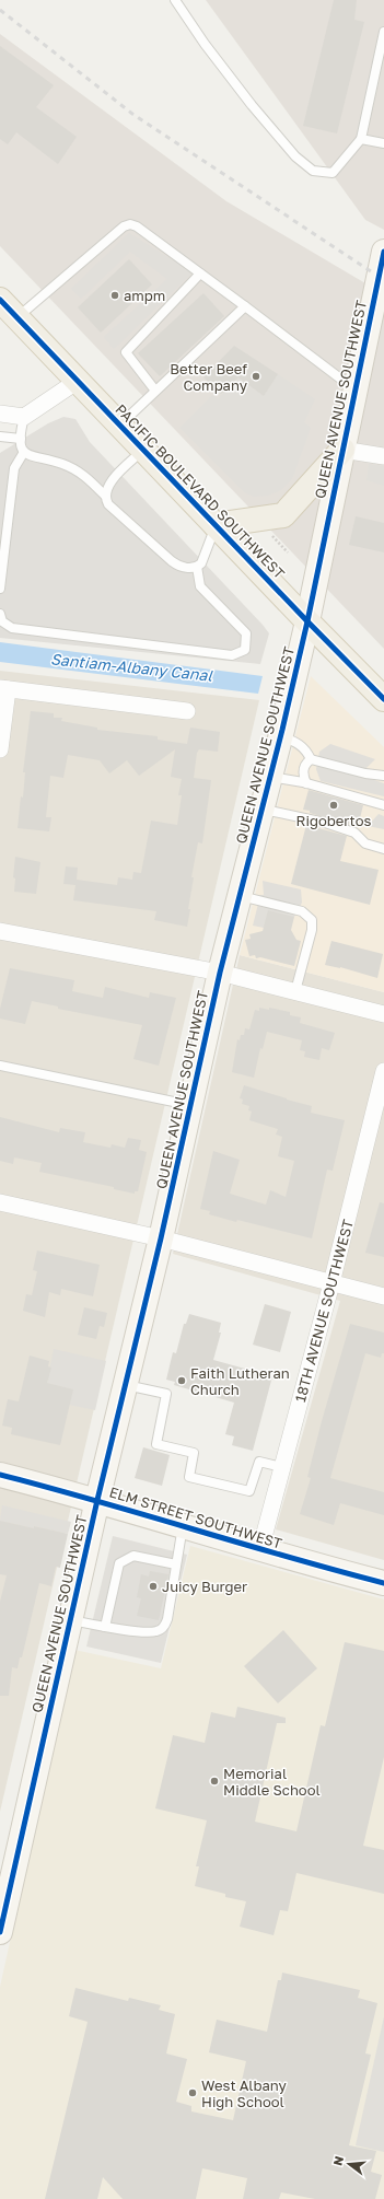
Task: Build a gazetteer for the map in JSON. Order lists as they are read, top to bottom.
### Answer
{
  "streets": {
    "main road": ["QUEEN AVENUE SOUTHWEST", "PACIFIC BOULEVARD SOUTHWEST", "ELM STREET SOUTHWEST"],
    "street": ["18TH AVENUE SOUTHWEST"]
  },
  "crossings": [
    ["QUEEN AVENUE SOUTHWEST", "PACIFIC BOULEVARD SOUTHWEST"],
    ["QUEEN AVENUE SOUTHWEST", "ELM STREET SOUTHWEST"],
    ["18TH AVENUE SOUTHWEST", "ELM STREET SOUTHWEST"]
  ],
  "water": ["Santiam-Albany Canal"],
  "places": [
    "ampm",
    "Better Beef Company",
    "Rigobertos",
    "Faith Lutheran Church",
    "Juicy Burger",
    "Memorial Middle School",
    "West Albany High School"
  ],
  "north": "left"
}
